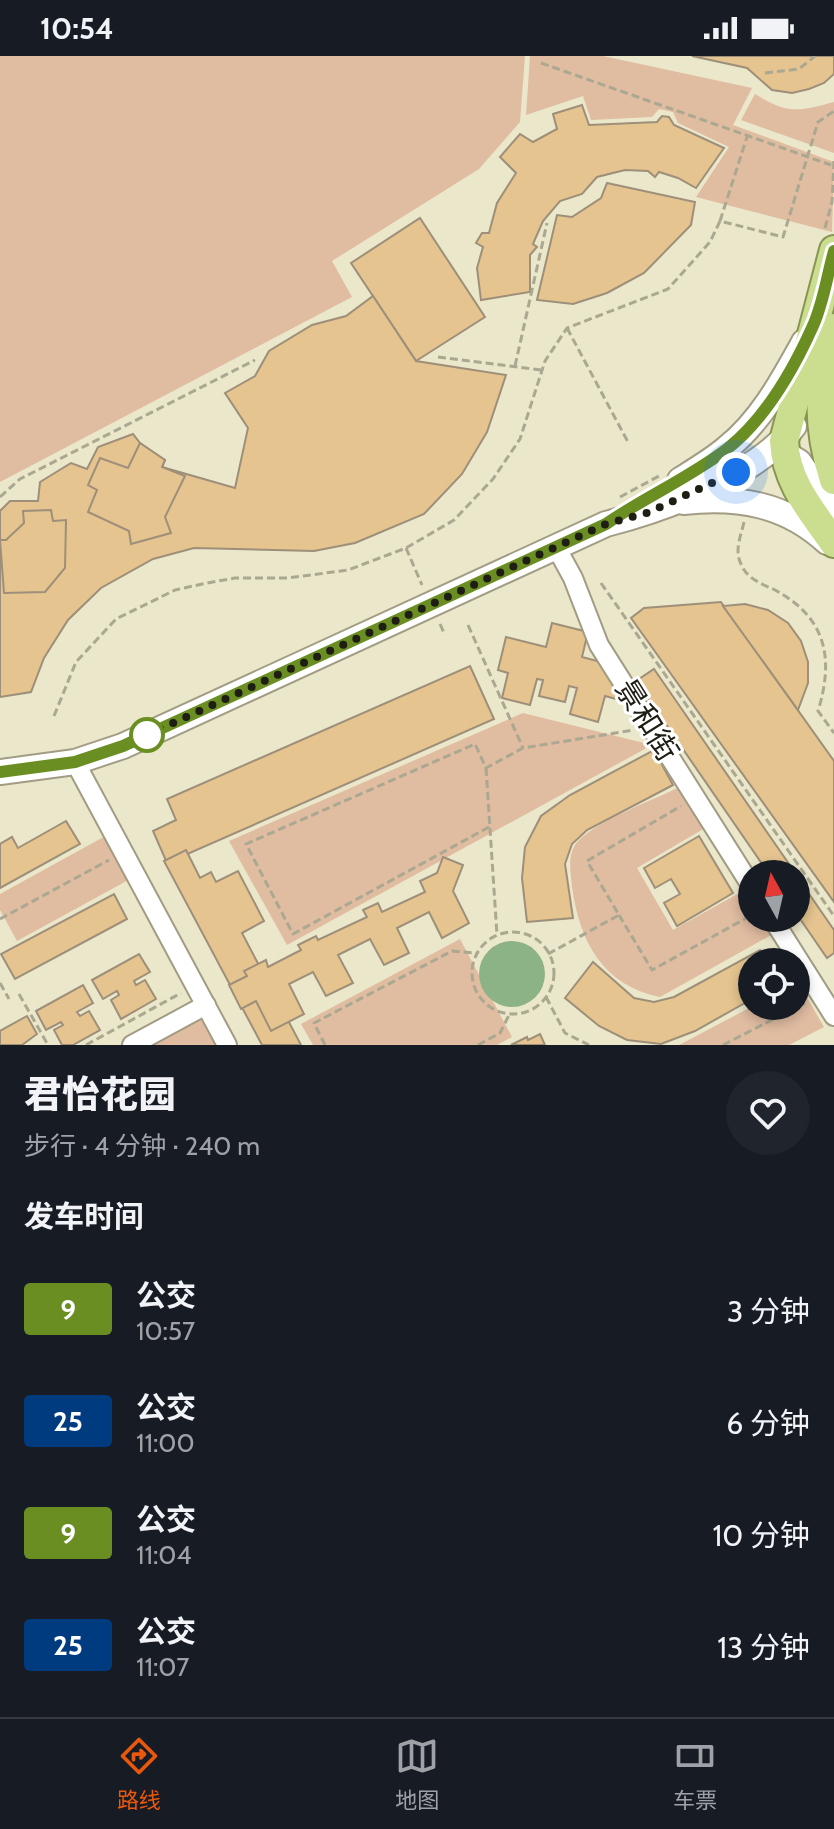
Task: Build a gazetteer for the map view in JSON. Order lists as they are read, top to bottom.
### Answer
{
  "streets": {
    "street": ["景和街"]
  },
  "lines": ["bus line 9"],
  "north": "top",
  "page": {
    "status": "10:54",
    "heading": [
      ["君怡花园", "步行 · 4 分钟 · 240 m"],
      "发车时间"
    ],
    "list": [
      {
        "mark": "9",
        "name": "公交",
        "note": "10:57",
        "value": "3 分钟"
      },
      {
        "mark": "25",
        "name": "公交",
        "note": "11:00",
        "value": "6 分钟"
      },
      {
        "mark": "9",
        "name": "公交",
        "note": "11:04",
        "value": "10 分钟"
      },
      {
        "mark": "25",
        "name": "公交",
        "note": "11:07",
        "value": "13 分钟"
      }
    ],
    "tabs": ["路线", "地图", "车票"]
  }
}
